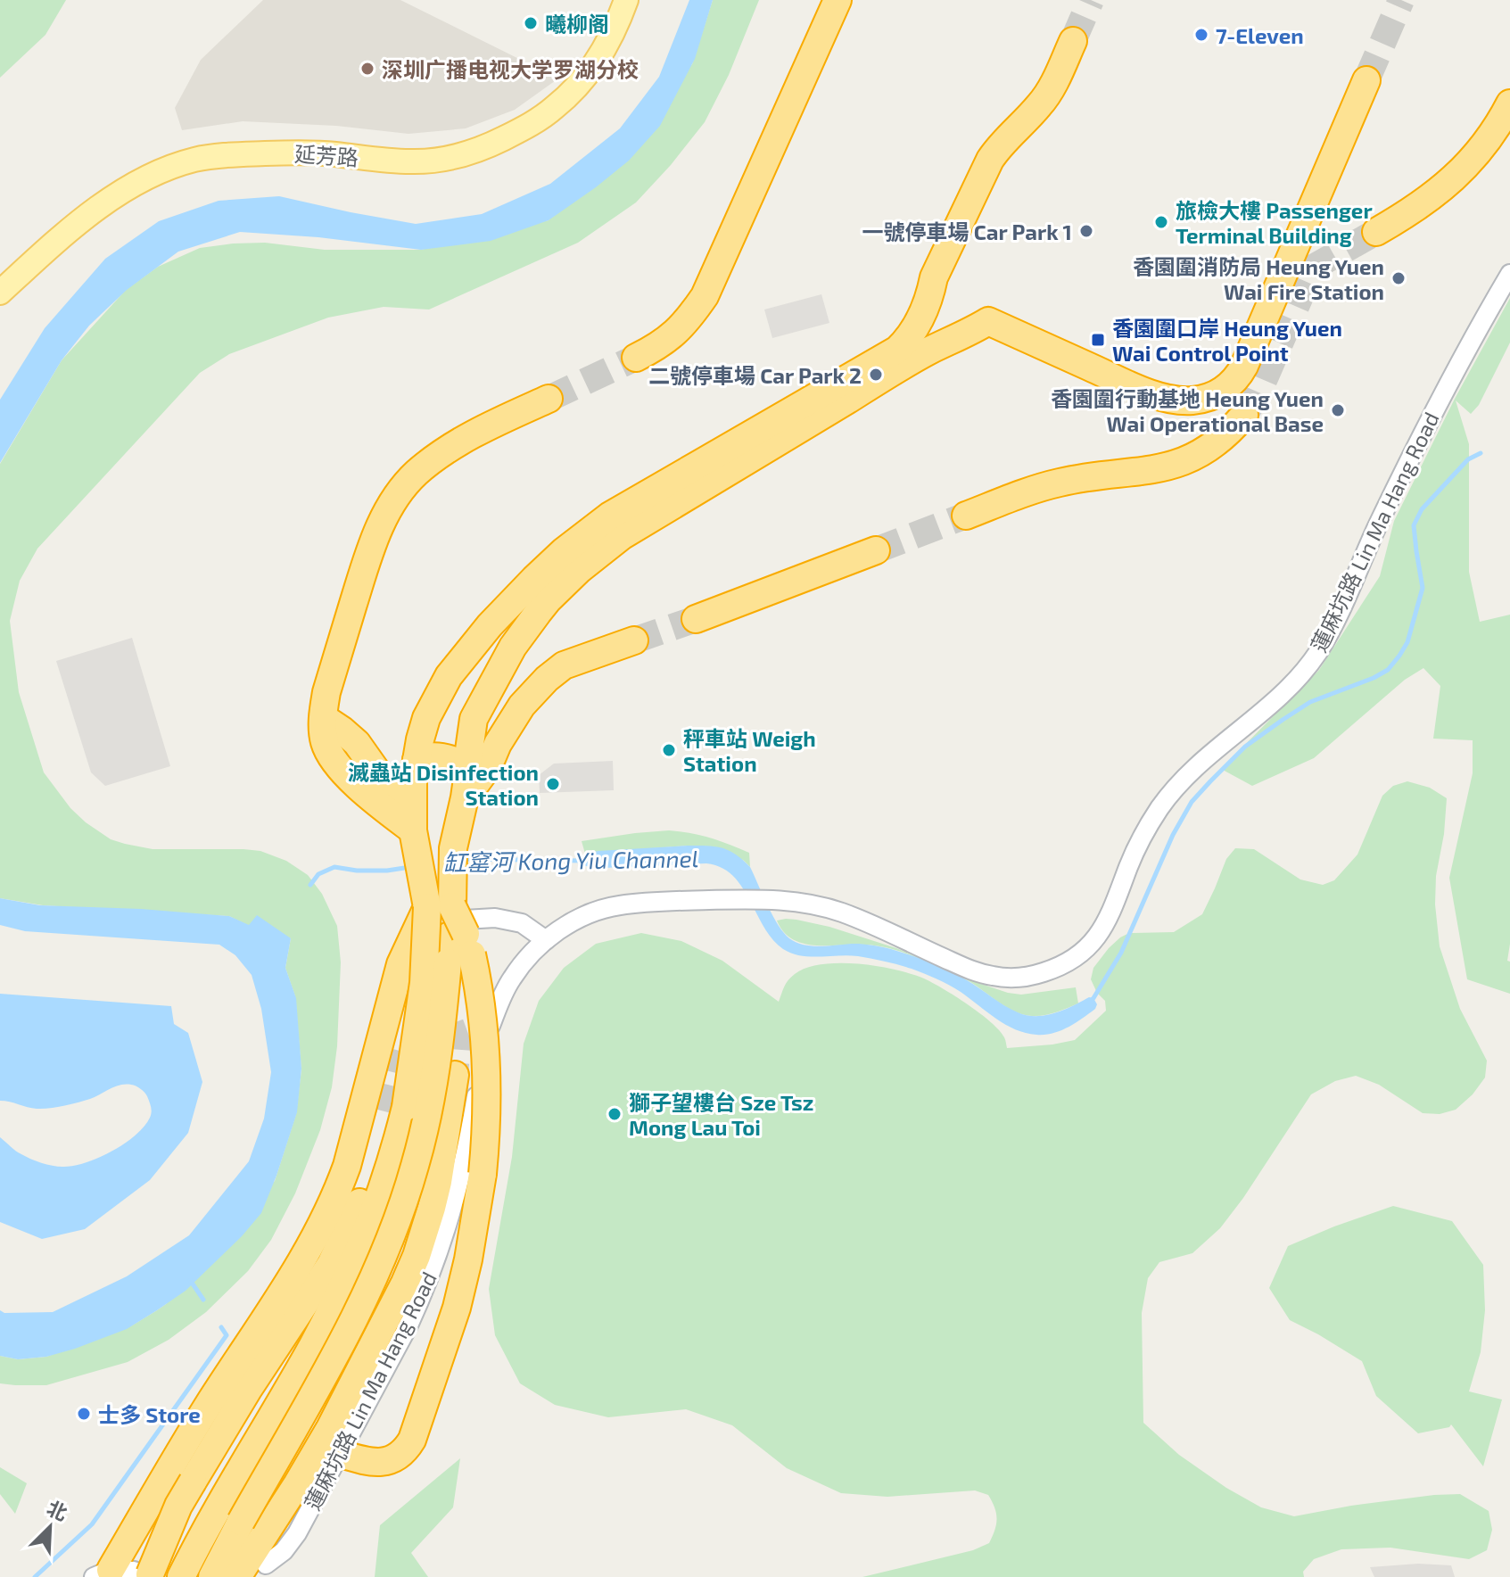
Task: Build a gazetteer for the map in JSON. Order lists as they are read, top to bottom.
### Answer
{
  "streets": {
    "main road": ["延芳路"],
    "street": ["蓮麻坑路 Lin Ma Hang Road"]
  },
  "water": ["缸窰河 Kong Yiu Channel"],
  "places": {
    "other": [
      "曦柳阁",
      "7-Eleven",
      "深圳广播电视大学罗湖分校",
      "旅檢大樓 Passenger Terminal Building",
      "一號停車場 Car Park 1",
      "香園圍消防局 Heung Yuen Wai Fire Station",
      "二號停車場 Car Park 2",
      "香園圍行動基地 Heung Yuen Wai Operational Base",
      "秤車站 Weigh Station",
      "滅蟲站 Disinfection Station",
      "獅子望樓台 Sze Tsz Mong Lau Toi",
      "士多 Store"
    ],
    "transit": ["香園圍口岸 Heung Yuen Wai Control Point"]
  },
  "north": "top right"
}
